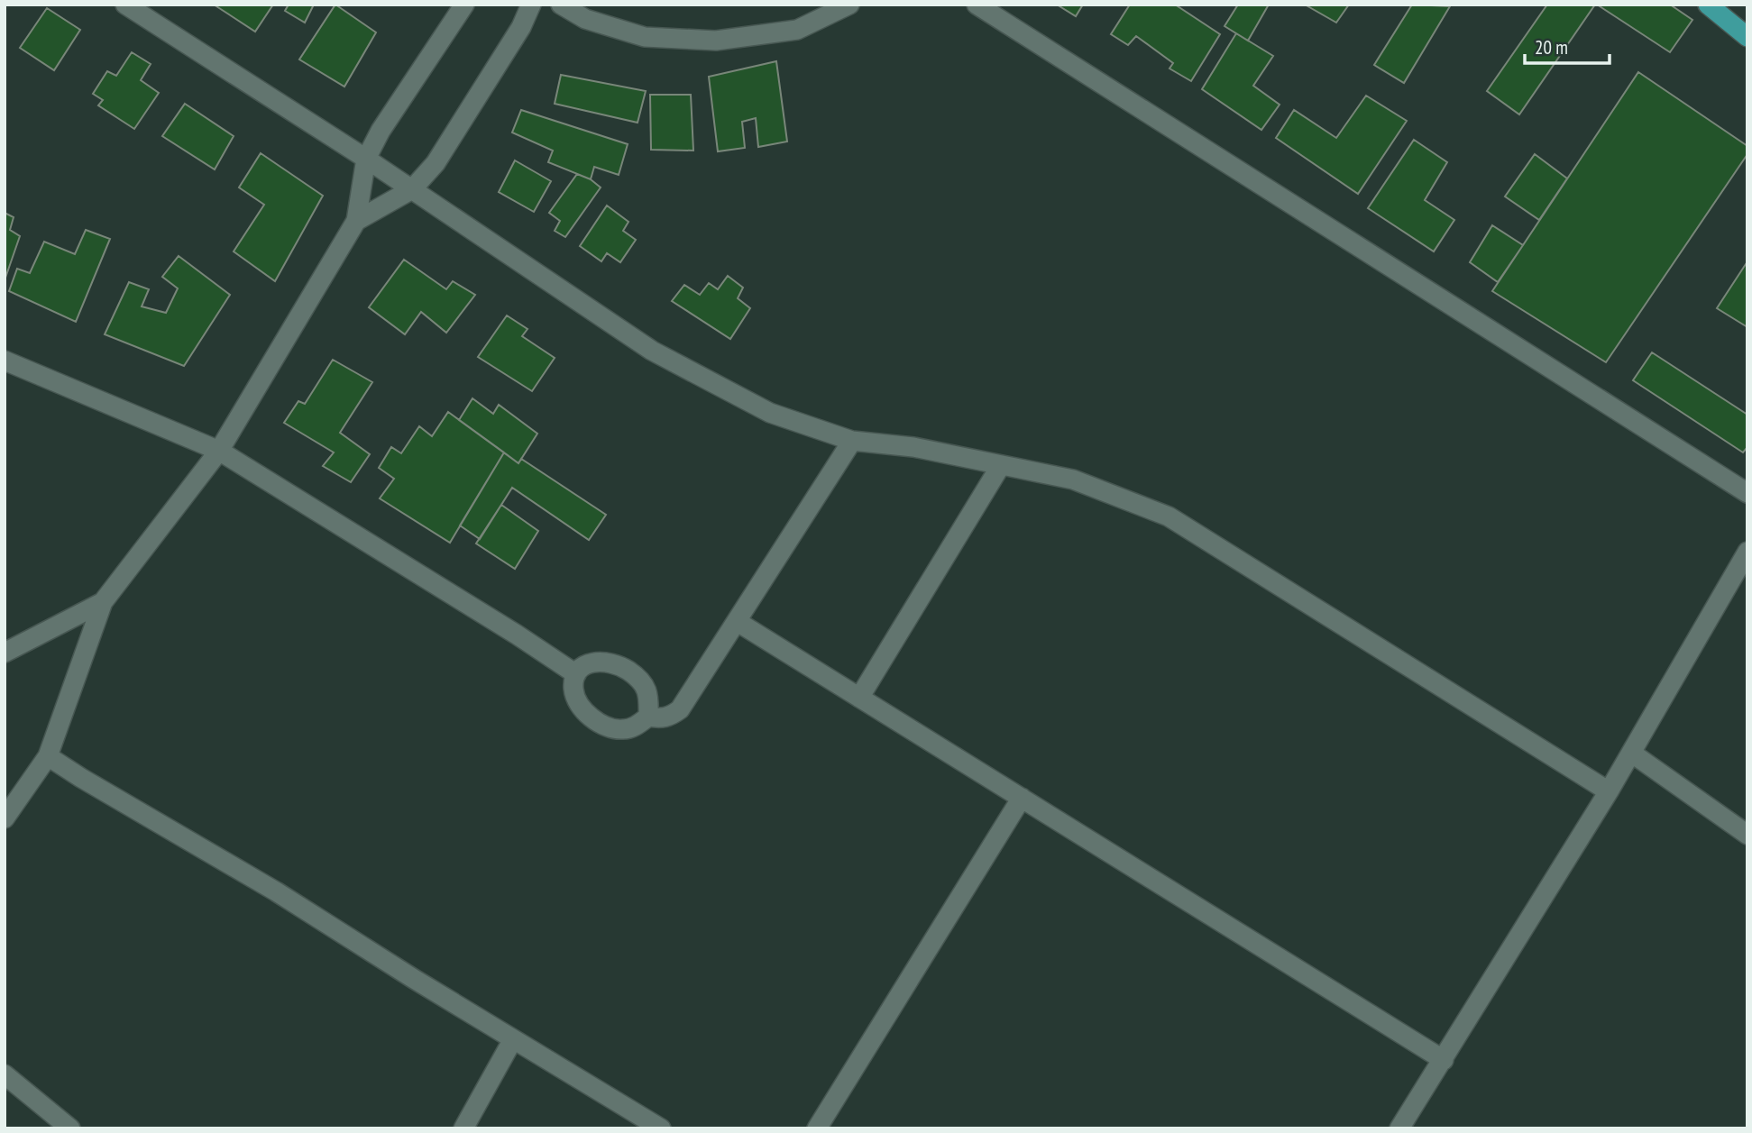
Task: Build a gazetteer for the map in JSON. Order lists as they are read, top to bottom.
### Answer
{
  "scale_bar": "20 m"
}
